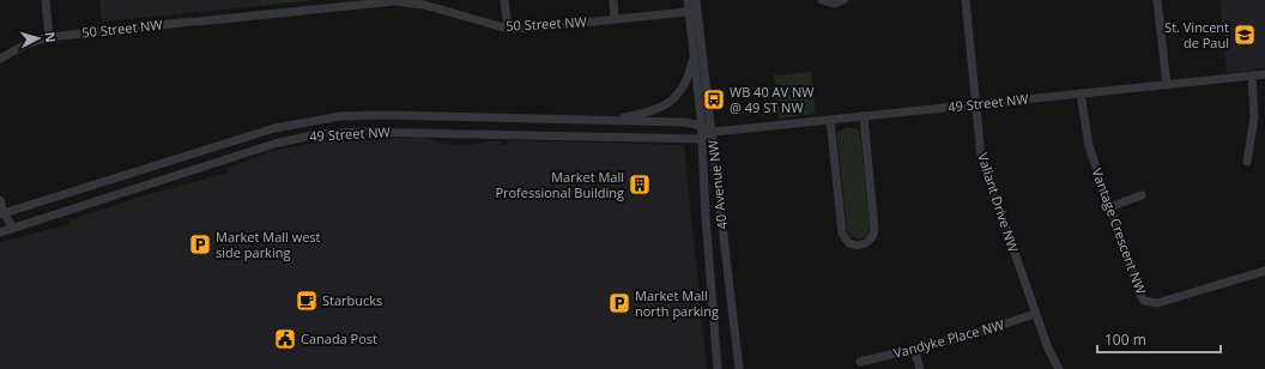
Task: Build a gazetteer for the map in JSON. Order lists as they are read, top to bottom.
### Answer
{
  "streets": {
    "street": [
      "50 Street NW",
      "49 Street NW",
      "40 Avenue NW",
      "Valiant Drive NW",
      "Vantage Crescent NW",
      "Vandyke Place NW"
    ]
  },
  "crossings": [
    ["50 Street NW", "40 Avenue NW"],
    ["49 Street NW", "40 Avenue NW"],
    ["49 Street NW", "Valiant Drive NW"],
    ["49 Street NW", "Vantage Crescent NW"],
    ["Valiant Drive NW", "Vandyke Place NW"]
  ],
  "places": {
    "school or university": ["St. Vincent de Paul"],
    "bus stop": ["WB 40 AV NW @ 49 ST NW"],
    "building": ["Market Mall Professional Building"],
    "parking": ["Market Mall west side parking", "Market Mall north parking"],
    "cafe": ["Starbucks"],
    "public building": ["Canada Post"]
  },
  "scale_bar": "100 m",
  "north": "right"
}
